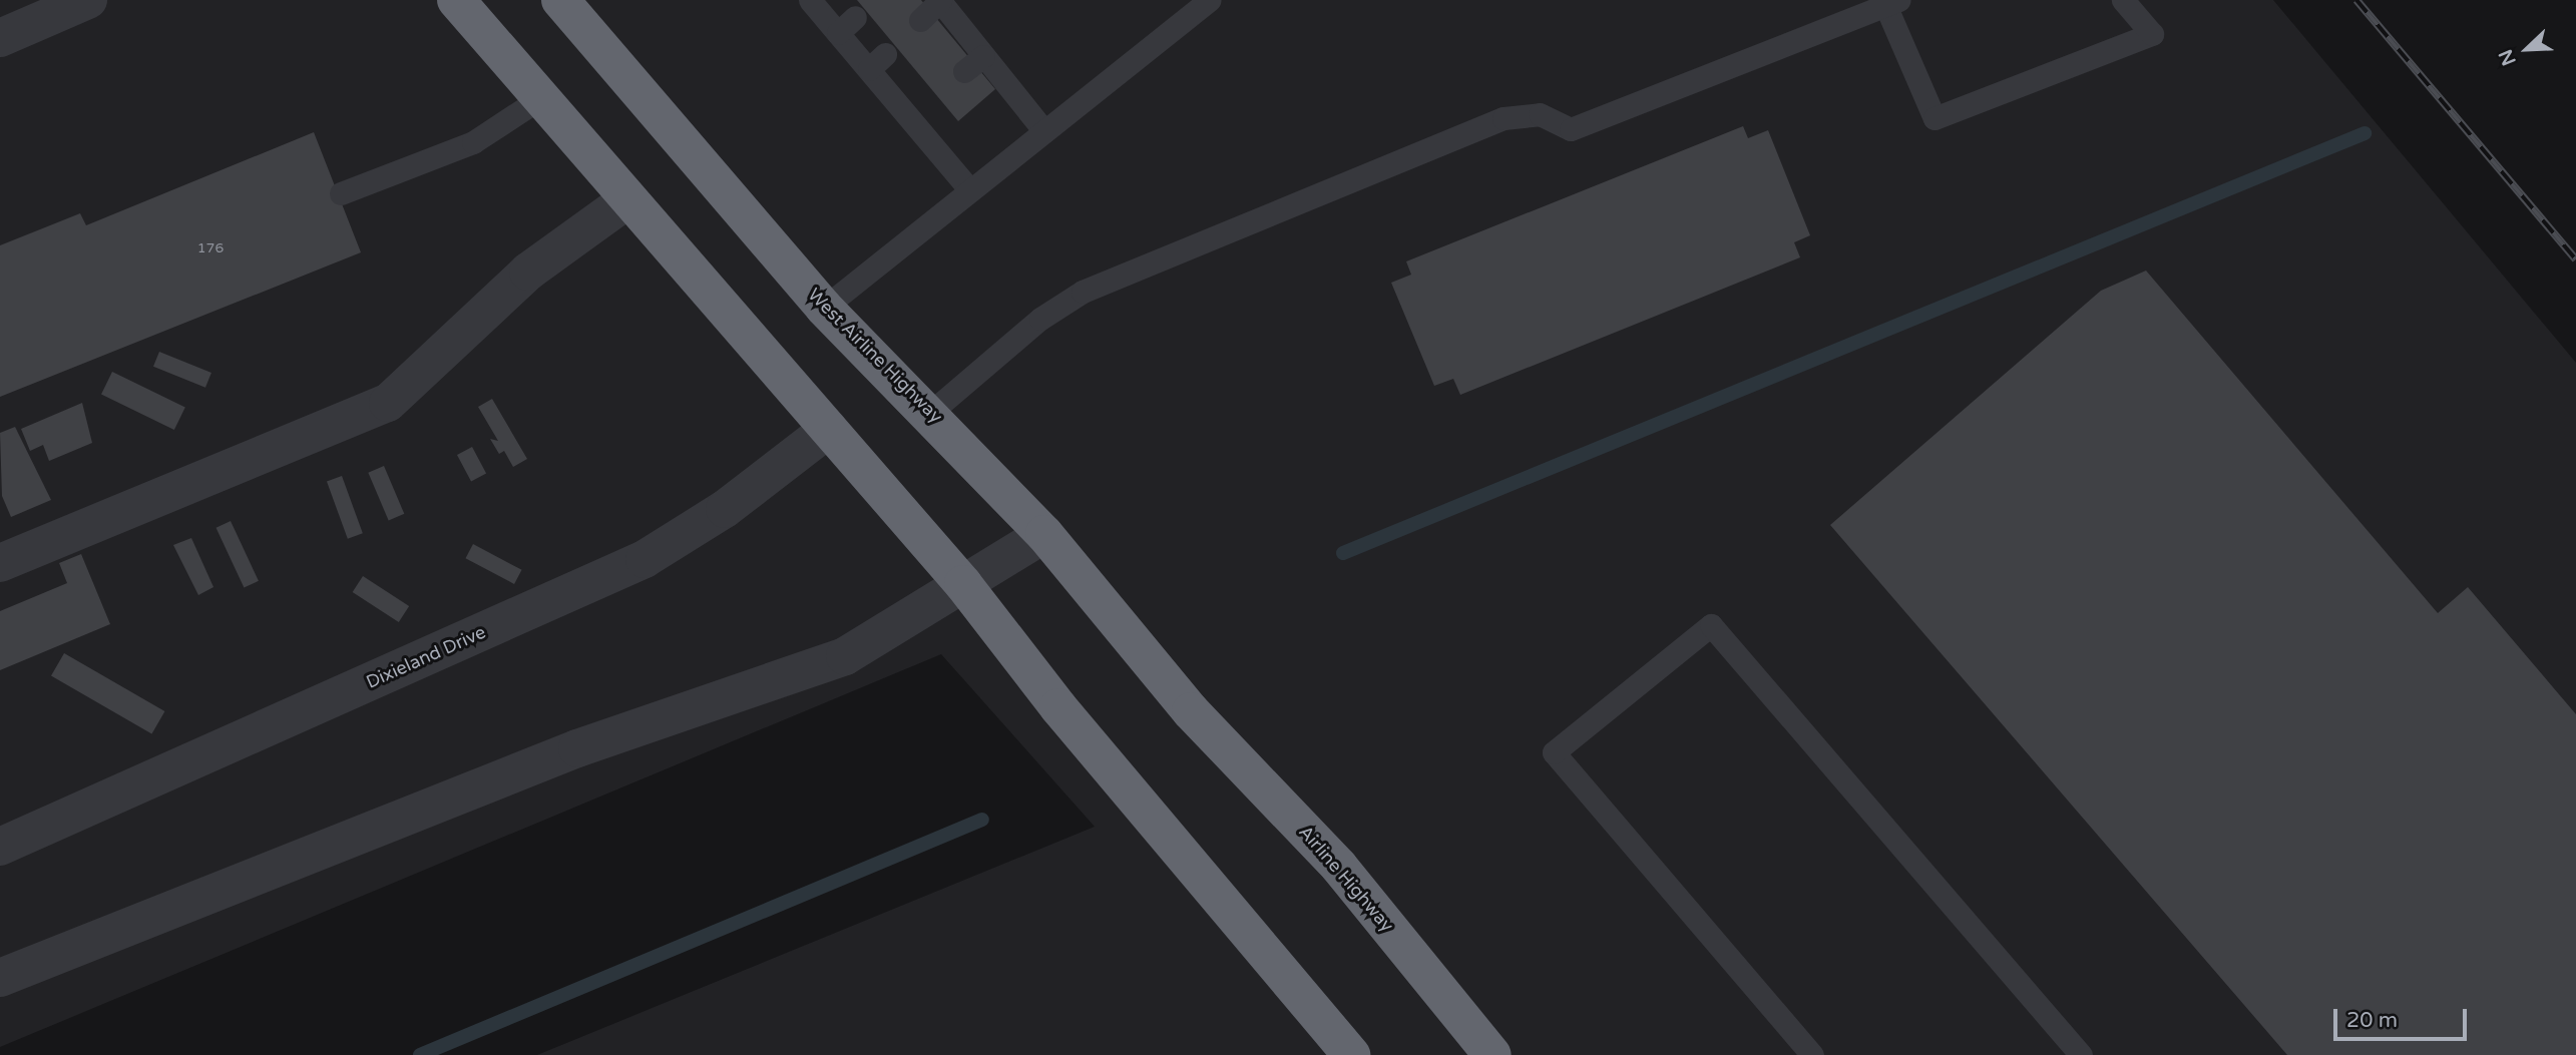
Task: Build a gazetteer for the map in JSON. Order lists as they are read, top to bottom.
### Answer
{
  "streets": {
    "highway": ["West Airline Highway", "Airline Highway"],
    "street": ["Dixieland Drive"]
  },
  "crossings": [
    ["West Airline Highway", "Airline Highway"]
  ],
  "house_numbers": ["176"],
  "scale_bar": "20 m",
  "north": "bottom left"
}
